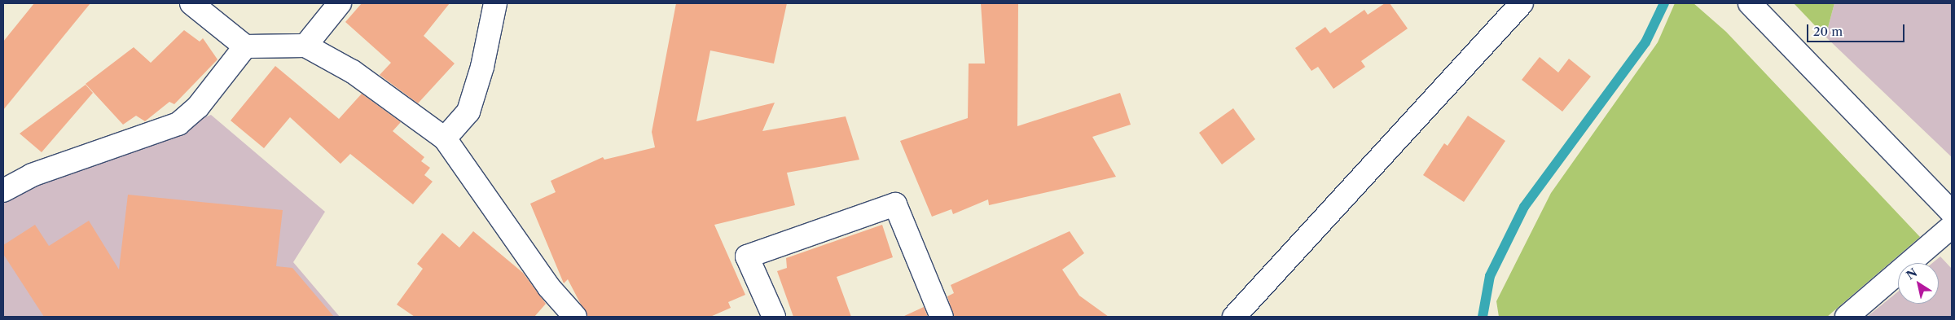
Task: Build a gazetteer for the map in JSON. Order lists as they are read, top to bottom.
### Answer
{
  "scale_bar": "20 m",
  "north": "top left"
}
